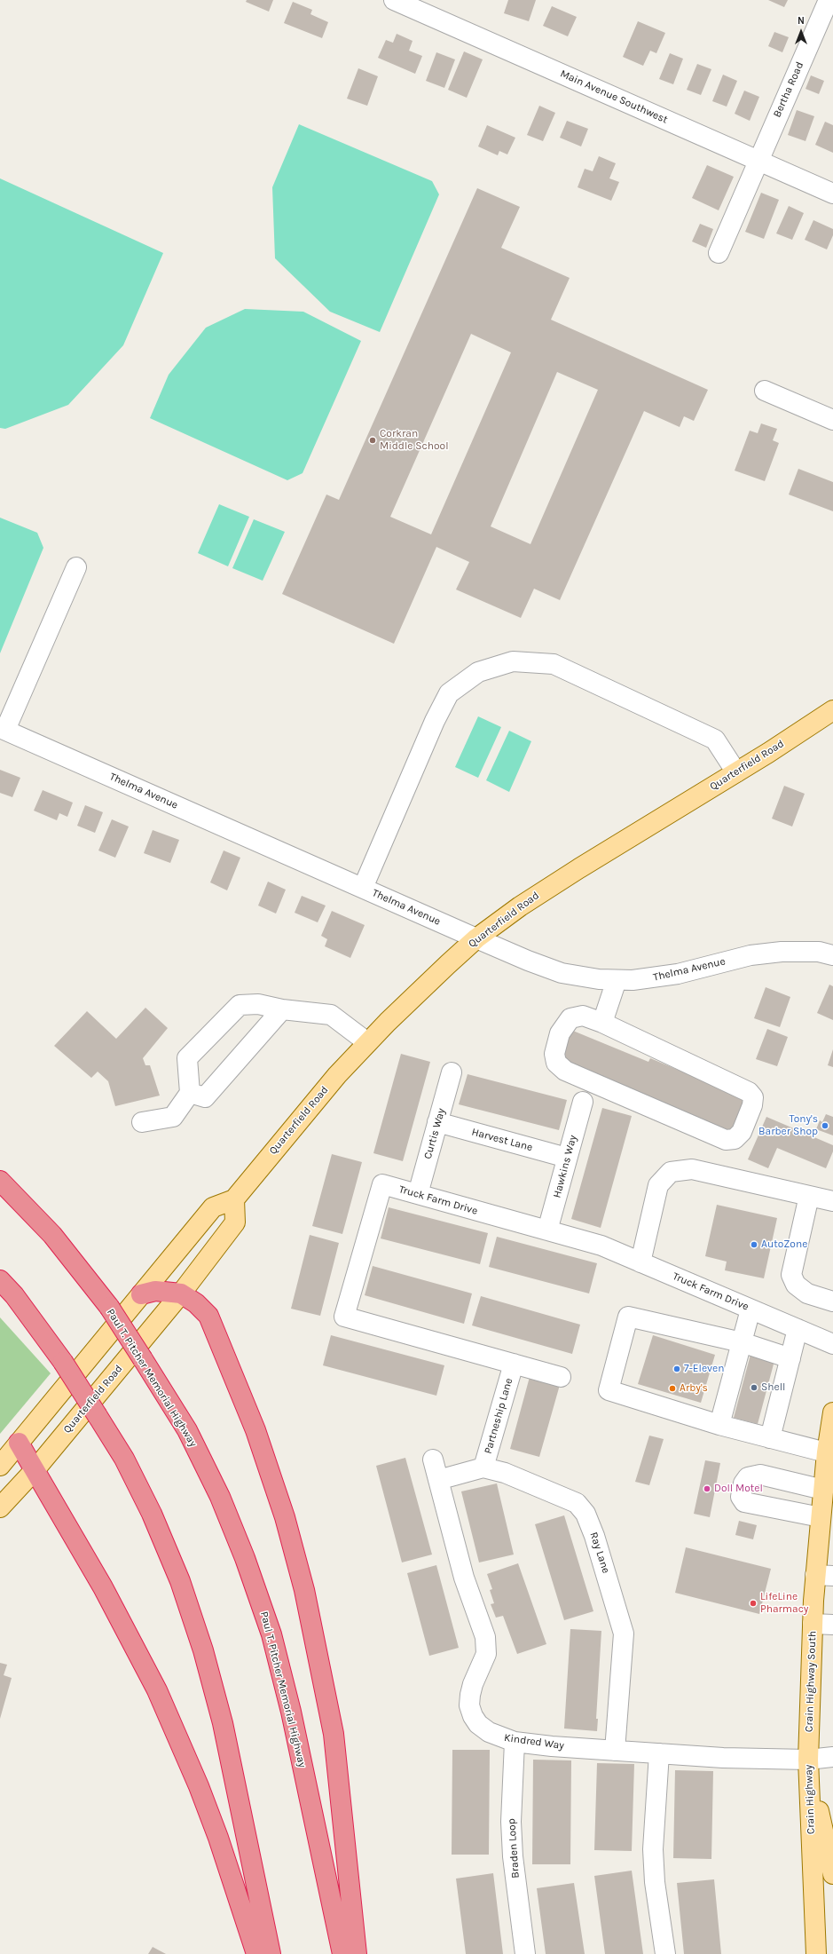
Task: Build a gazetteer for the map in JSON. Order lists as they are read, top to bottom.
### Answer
{
  "streets": {
    "highway": ["Paul T. Pitcher Memorial Highway"],
    "main road": ["Quarterfield Road", "Crain Highway South", "Crain Highway"],
    "street": [
      "Bertha Road",
      "Main Avenue Southwest",
      "Thelma Avenue",
      "Curtis Way",
      "Harvest Lane",
      "Hawkins Way",
      "Truck Farm Drive",
      "Partneship Lane",
      "Ray Lane",
      "Kindred Way",
      "Braden Loop"
    ]
  },
  "crossings": [
    ["Bertha Road", "Main Avenue Southwest"],
    ["Quarterfield Road", "Thelma Avenue"],
    ["Curtis Way", "Harvest Lane"],
    ["Curtis Way", "Truck Farm Drive"],
    ["Harvest Lane", "Hawkins Way"],
    ["Hawkins Way", "Truck Farm Drive"],
    ["Truck Farm Drive", "Partneship Lane"],
    ["Partneship Lane", "Ray Lane"],
    ["Ray Lane", "Kindred Way"],
    ["Crain Highway South", "Kindred Way"],
    ["Crain Highway South", "Crain Highway"],
    ["Kindred Way", "Crain Highway"],
    ["Kindred Way", "Braden Loop"]
  ],
  "places": [
    "Corkran Middle School",
    "Tony's Barber Shop",
    "AutoZone",
    "7-Eleven",
    "Shell",
    "Arby's",
    "Doll Motel",
    "LifeLine Pharmacy"
  ],
  "north": "top"
}
